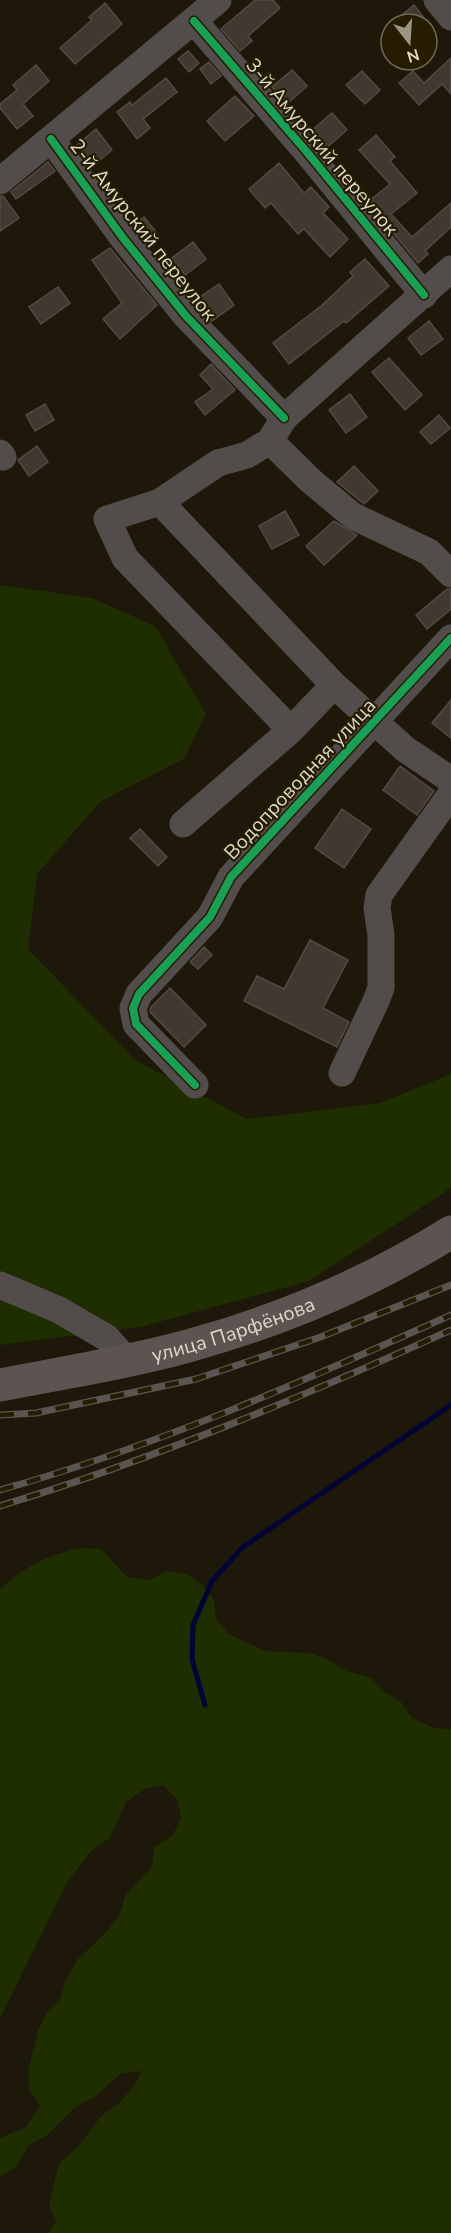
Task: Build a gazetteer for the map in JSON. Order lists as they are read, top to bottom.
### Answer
{
  "streets": {
    "main road": ["улица Парфёнова"],
    "street": ["3-й Амурский переулок", "2-й Амурский переулок", "Водопроводная улица"]
  },
  "north": "bottom"
}
